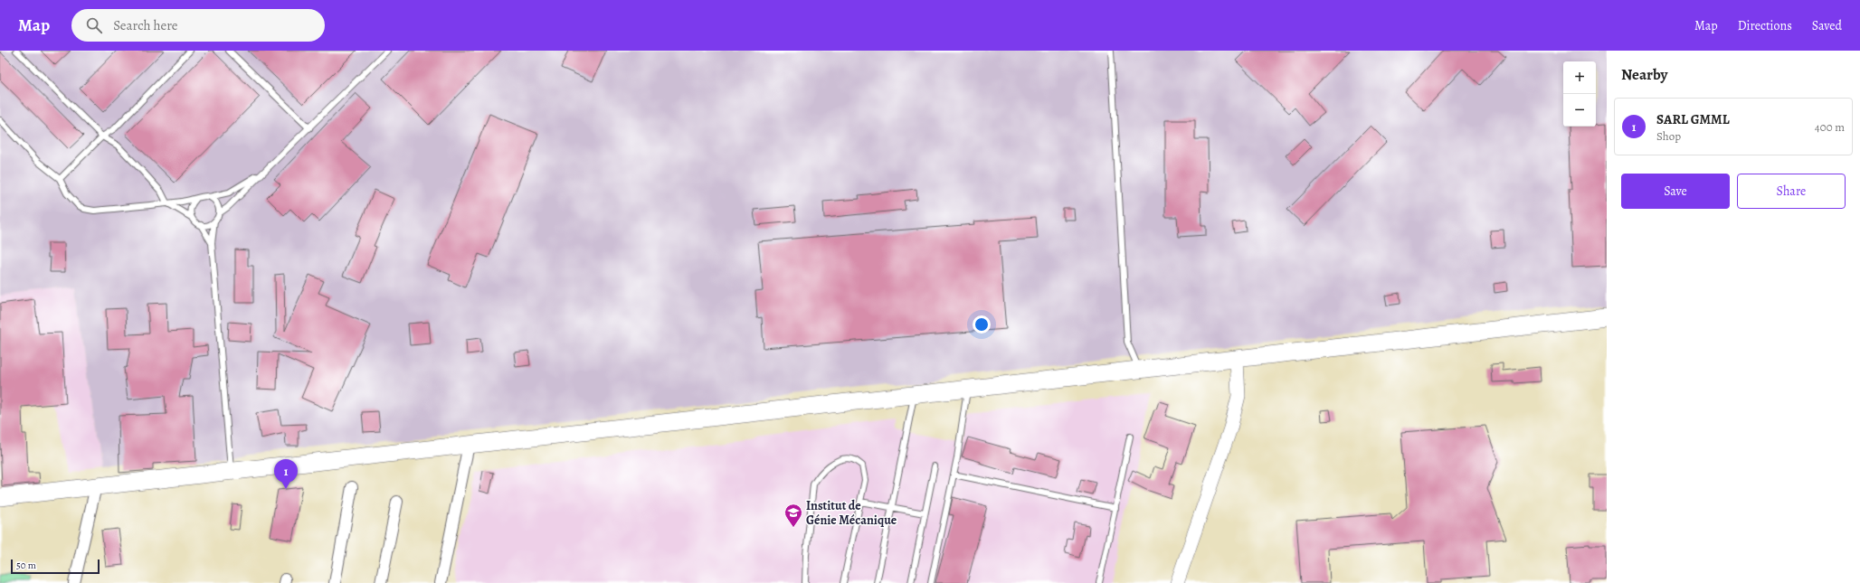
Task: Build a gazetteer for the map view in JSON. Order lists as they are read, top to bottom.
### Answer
{
  "places": {
    "school or university": ["Institut de Génie Mécanique"]
  },
  "scale_bar": "50 m",
  "page": {
    "header": "Map",
    "search": "Search here",
    "nav": ["Map", "Directions", "Saved"],
    "heading": "Nearby",
    "map_buttons": ["+", "−"],
    "list": [
      {
        "mark": "1",
        "name": "SARL GMML",
        "note": "Shop",
        "value": "400 m"
      }
    ],
    "buttons": ["Save", "Share"],
    "pins": "1",
    "scale": "50 m"
  }
}
